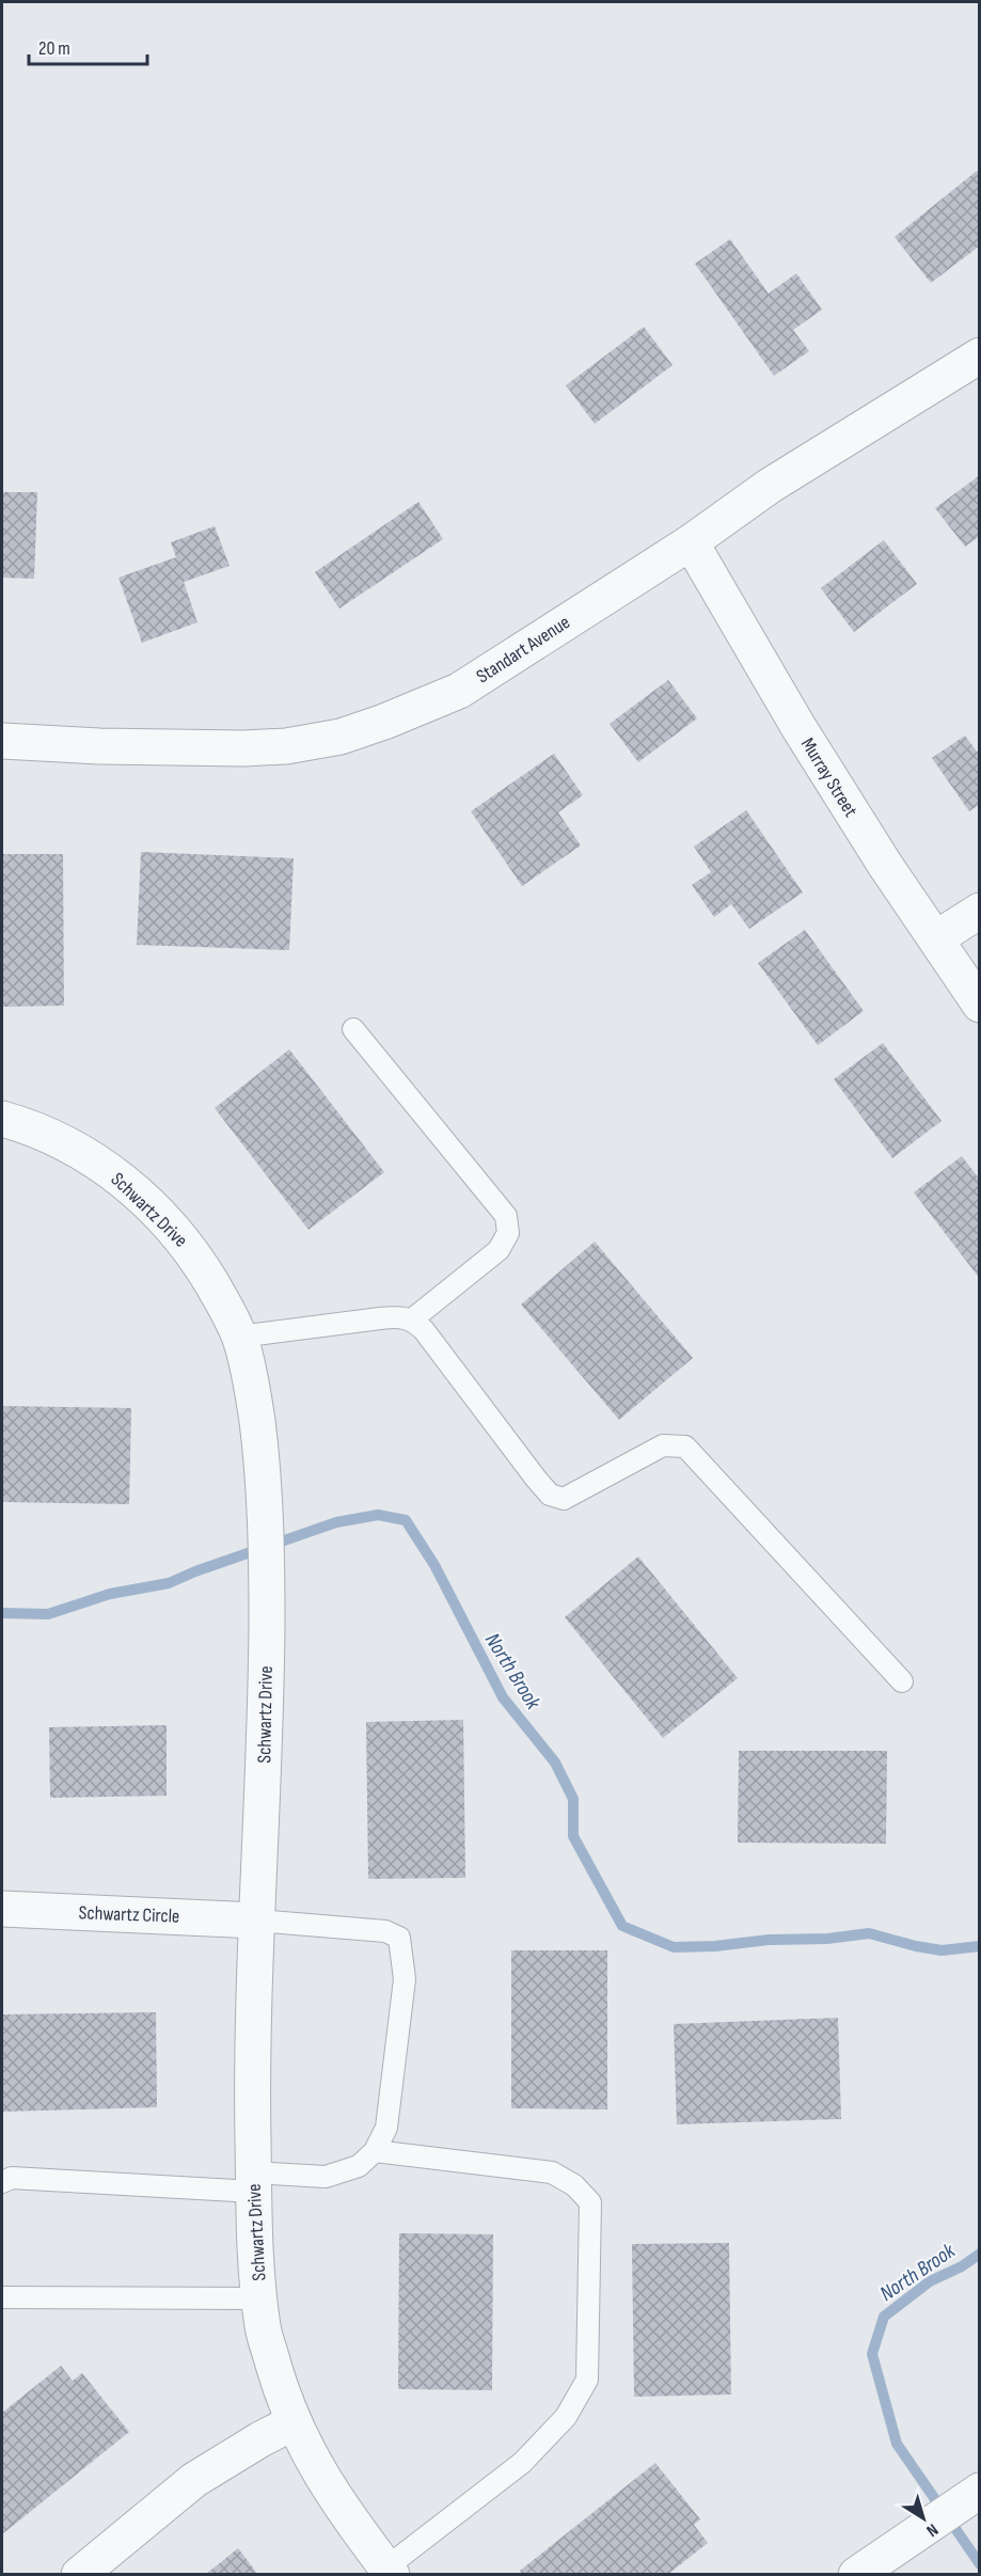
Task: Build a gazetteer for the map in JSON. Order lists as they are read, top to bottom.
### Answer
{
  "streets": {
    "street": [
      "Standart Avenue",
      "Murray Street",
      "Schwartz Drive",
      "Schwartz Circle"
    ]
  },
  "crossings": [
    ["Standart Avenue", "Murray Street"],
    ["Schwartz Drive", "Schwartz Circle"]
  ],
  "water": ["North Brook"],
  "scale_bar": "20 m",
  "north": "bottom right"
}
